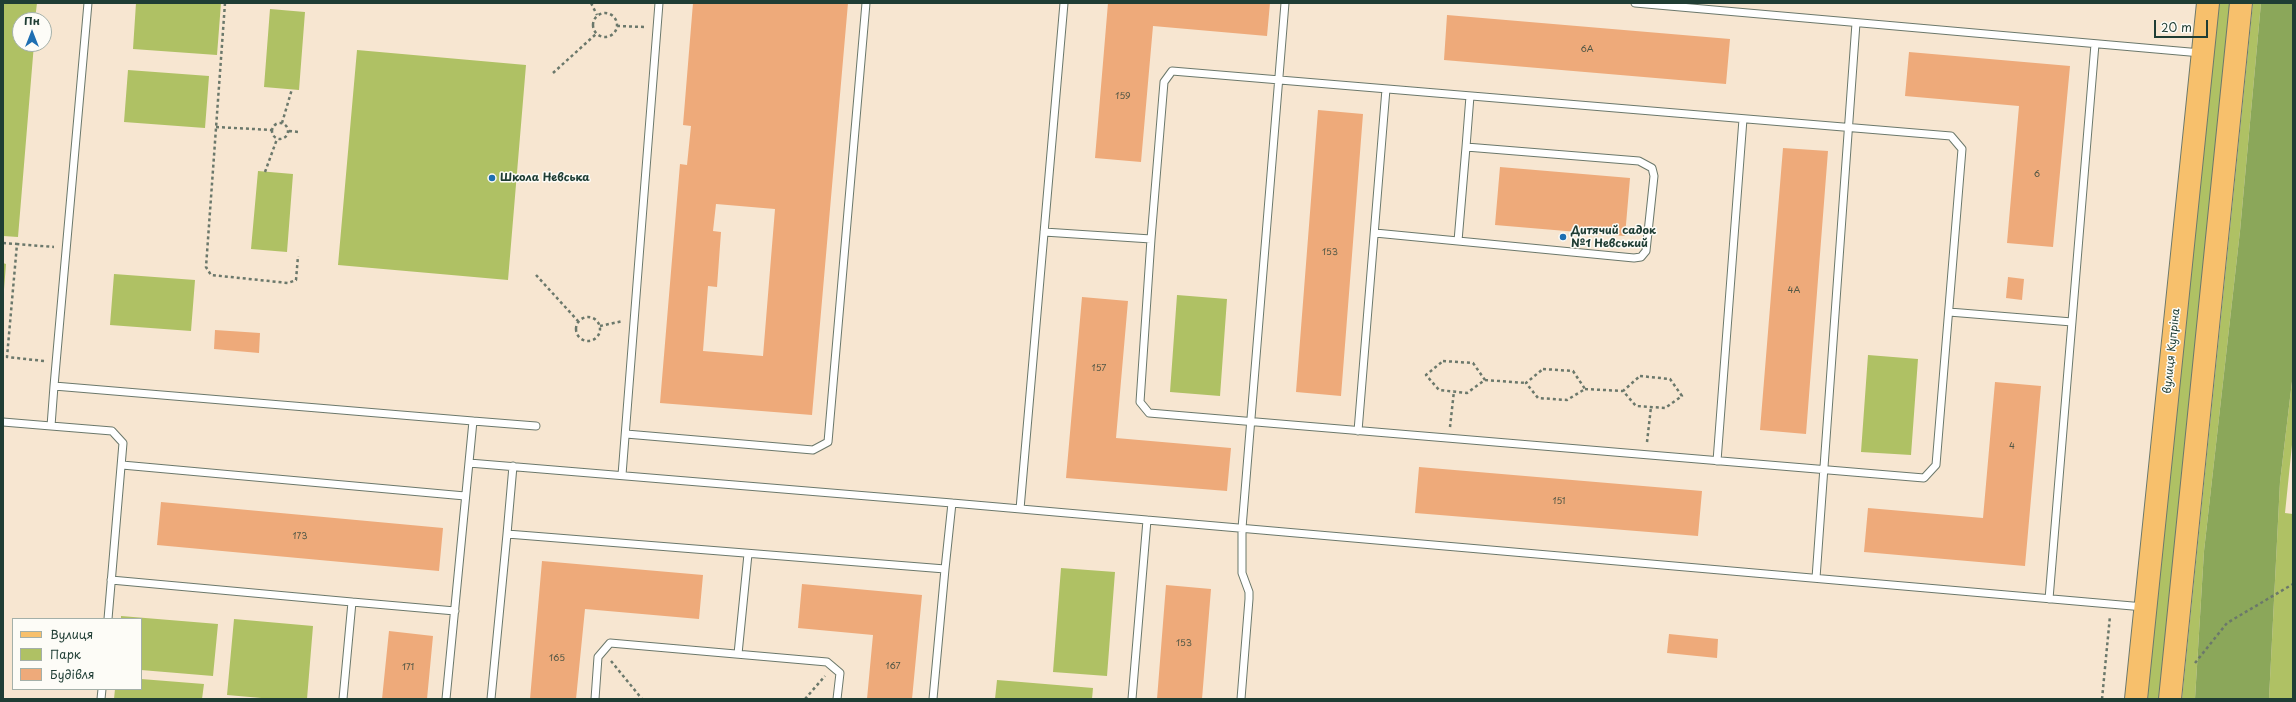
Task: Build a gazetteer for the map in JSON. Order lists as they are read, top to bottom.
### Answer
{
  "streets": {
    "main road": ["вулиця Купріна"]
  },
  "places": ["Школа Невська", "Дитячий садок №1 Невський"],
  "house_numbers": [
    "6А",
    "159",
    "6",
    "153",
    "4А",
    "157",
    "4",
    "151",
    "173",
    "153",
    "165",
    "167",
    "171"
  ],
  "legend": ["Вулиця", "Парк", "Будівля"],
  "scale_bar": "20 m",
  "north": "top"
}
